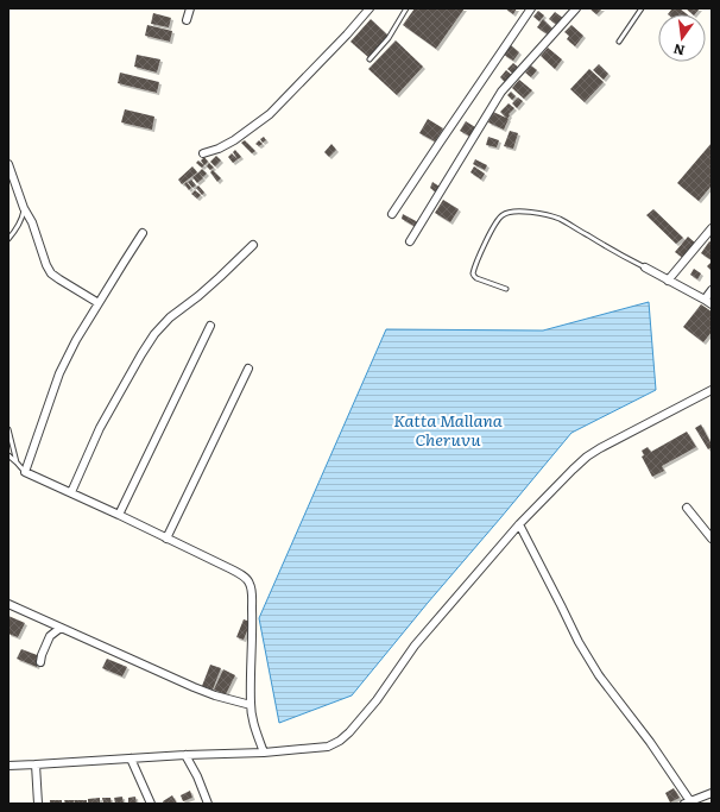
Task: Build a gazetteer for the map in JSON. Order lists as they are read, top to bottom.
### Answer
{
  "water": ["Katta Mallana Cheruvu"],
  "north": "bottom"
}
